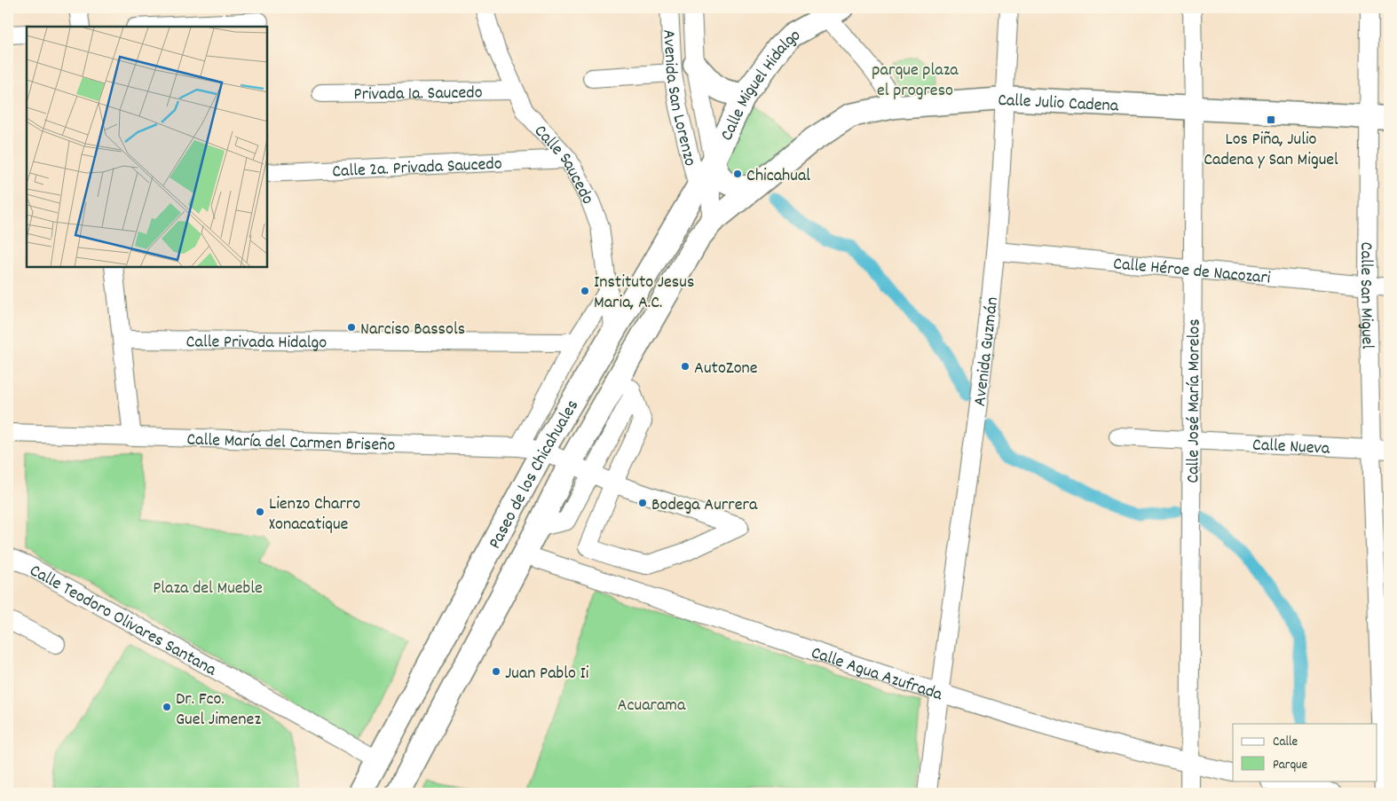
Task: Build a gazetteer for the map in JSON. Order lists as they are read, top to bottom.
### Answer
{
  "streets": {
    "main road": ["Calle Miguel Hidalgo", "Calle Julio Cadena", "Paseo de los Chicahuales"],
    "street": [
      "Privada 1a. Saucedo",
      "Avenida San Lorenzo",
      "Calle 2a. Privada Saucedo",
      "Calle Saucedo",
      "Calle Héroe de Nacozari",
      "Calle San Miguel",
      "Calle Privada Hidalgo",
      "Avenida Guzmán",
      "Calle José María Morelos",
      "Calle María del Carmen Briseño",
      "Calle Nueva",
      "Calle Teodoro Olivares Santana",
      "Calle Agua Azufrada"
    ]
  },
  "crossings": [
    ["Calle Miguel Hidalgo", "Avenida San Lorenzo"],
    ["Calle Miguel Hidalgo", "Paseo de los Chicahuales"],
    ["Privada 1a. Saucedo", "Calle Saucedo"],
    ["Avenida San Lorenzo", "Paseo de los Chicahuales"],
    ["Calle Julio Cadena", "Calle San Miguel"],
    ["Calle Julio Cadena", "Avenida Guzmán"],
    ["Calle Julio Cadena", "Calle José María Morelos"],
    ["Calle Julio Cadena", "Paseo de los Chicahuales"],
    ["Calle 2a. Privada Saucedo", "Calle Saucedo"],
    ["Calle Saucedo", "Paseo de los Chicahuales"],
    ["Calle Héroe de Nacozari", "Calle San Miguel"],
    ["Calle Héroe de Nacozari", "Avenida Guzmán"],
    ["Calle Héroe de Nacozari", "Calle José María Morelos"],
    ["Calle San Miguel", "Calle Nueva"],
    ["Calle Privada Hidalgo", "Paseo de los Chicahuales"],
    ["Avenida Guzmán", "Calle Agua Azufrada"],
    ["Calle José María Morelos", "Calle Nueva"],
    ["Calle José María Morelos", "Calle Agua Azufrada"],
    ["Calle María del Carmen Briseño", "Paseo de los Chicahuales"],
    ["Paseo de los Chicahuales", "Calle Teodoro Olivares Santana"],
    ["Paseo de los Chicahuales", "Calle Agua Azufrada"]
  ],
  "parks": ["parque plaza el progreso", "Plaza del Mueble", "Acuarama"],
  "places": {
    "transit": ["Los Piña, Julio Cadena y San Miguel"],
    "other": [
      "Chicahual",
      "Instituto Jesus Maria, A.C.",
      "Narciso Bassols",
      "AutoZone",
      "Bodega Aurrera",
      "Lienzo Charro Xonacatique",
      "Juan Pablo Ii",
      "Dr. Fco. Guel Jimenez"
    ]
  },
  "legend": ["Calle", "Parque"]
}
